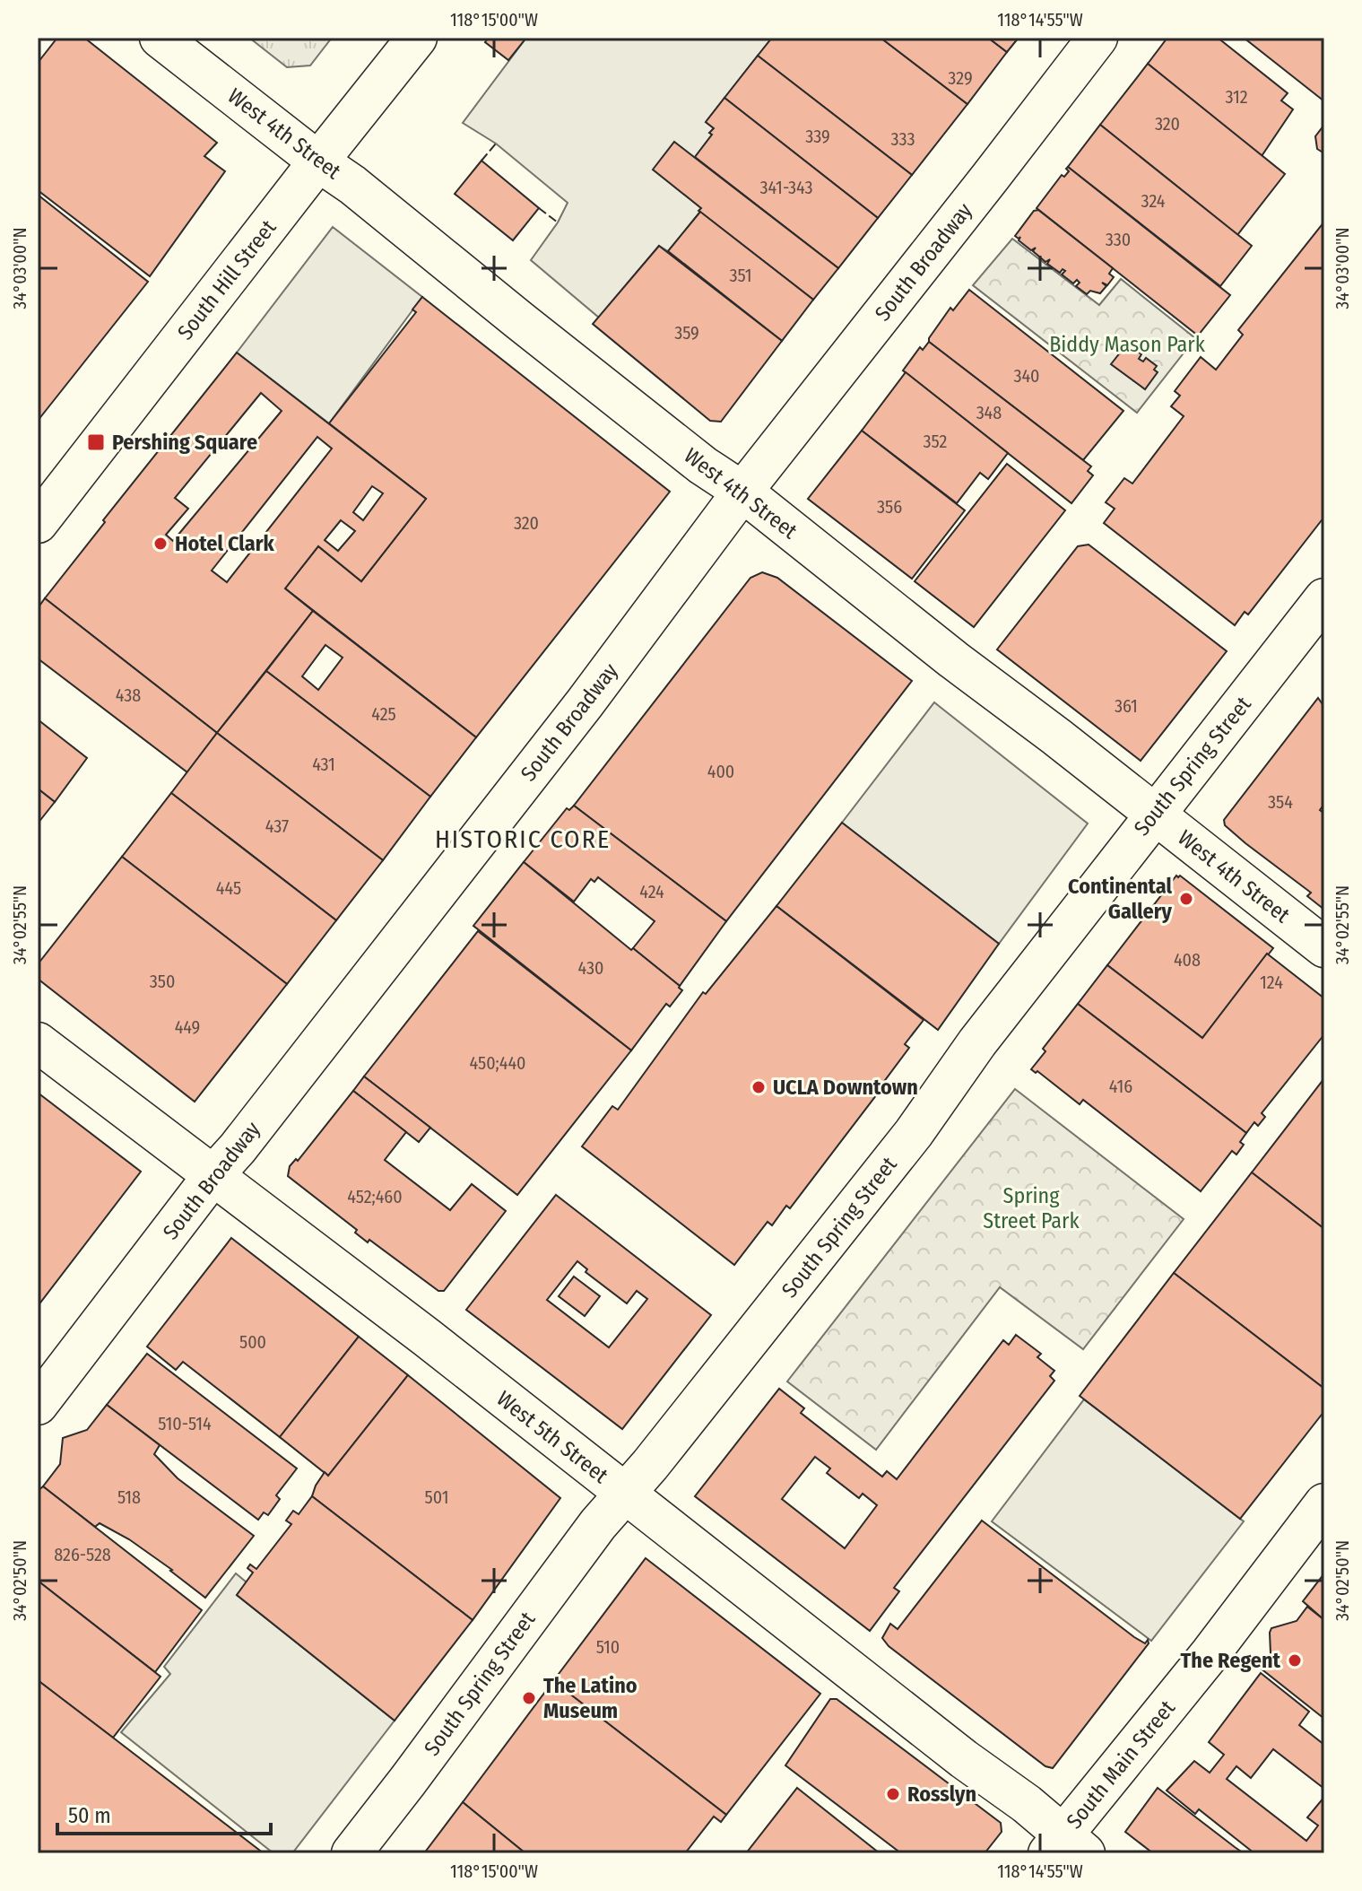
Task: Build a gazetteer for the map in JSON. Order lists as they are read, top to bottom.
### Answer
{
  "streets": {
    "main road": [
      "West 4th Street",
      "South Broadway",
      "South Hill Street",
      "South Spring Street",
      "West 5th Street",
      "South Main Street"
    ]
  },
  "crossings": [
    ["West 4th Street", "South Broadway"],
    ["West 4th Street", "South Hill Street"],
    ["West 4th Street", "South Spring Street"],
    ["South Broadway", "West 5th Street"],
    ["South Spring Street", "West 5th Street"],
    ["West 5th Street", "South Main Street"]
  ],
  "districts": ["HISTORIC CORE"],
  "parks": ["Biddy Mason Park", "Spring Street Park"],
  "places": {
    "transit": ["Pershing Square"],
    "other": [
      "Hotel Clark",
      "Continental Gallery",
      "UCLA Downtown",
      "The Regent",
      "The Latino Museum",
      "Rosslyn"
    ]
  },
  "house_numbers": [
    "329",
    "312",
    "320",
    "339",
    "333",
    "341-343",
    "324",
    "330",
    "351",
    "359",
    "340",
    "348",
    "352",
    "356",
    "320",
    "438",
    "361",
    "425",
    "431",
    "400",
    "354",
    "437",
    "445",
    "424",
    "408",
    "430",
    "350",
    "124",
    "449",
    "450;440",
    "416",
    "452;460",
    "500",
    "510-514",
    "518",
    "501",
    "826-528",
    "510"
  ],
  "scale_bar": "50 m",
  "coordinates": [
    "118°15'00\"W",
    "118°14'55\"W",
    "34°03'00\"N",
    "34°02'55\"N",
    "34°02'50\"N"
  ]
}
